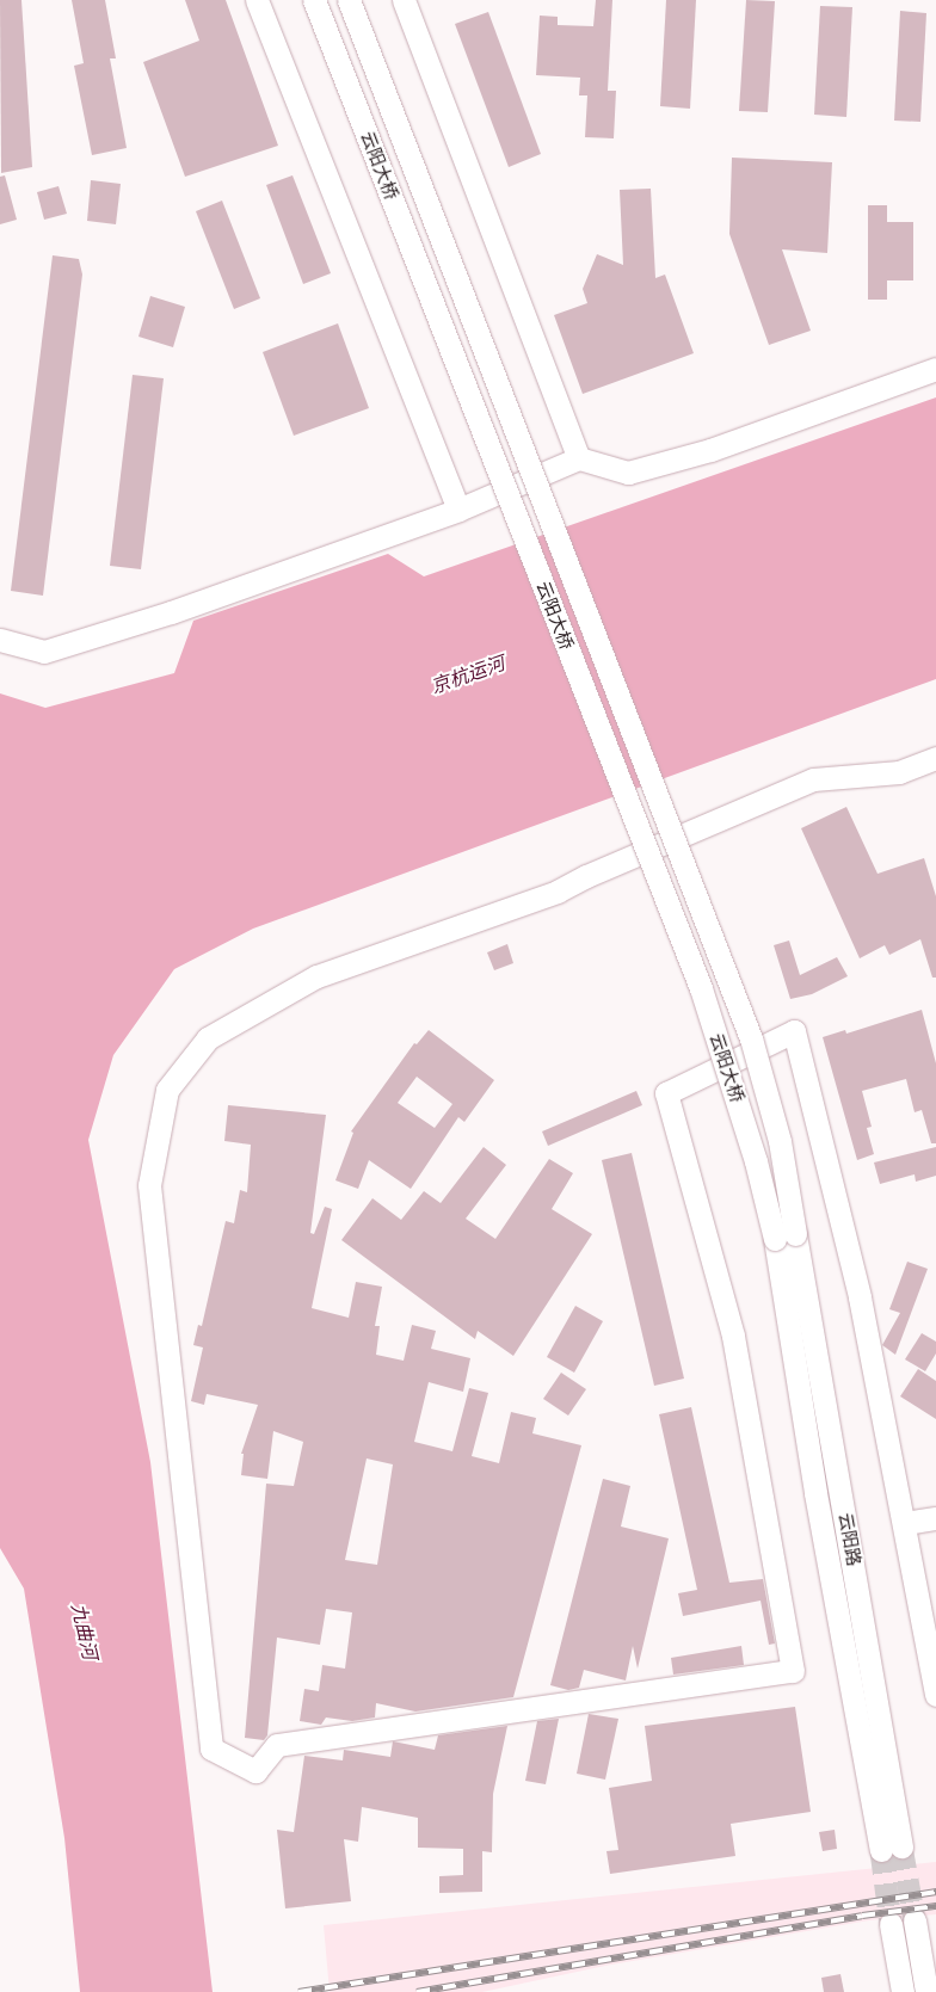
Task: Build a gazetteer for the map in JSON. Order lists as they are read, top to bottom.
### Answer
{
  "streets": {
    "street": ["云阳大桥", "云阳路"]
  },
  "crossings": [
    ["云阳大桥", "云阳路"]
  ],
  "water": ["京杭运河", "九曲河"]
}
